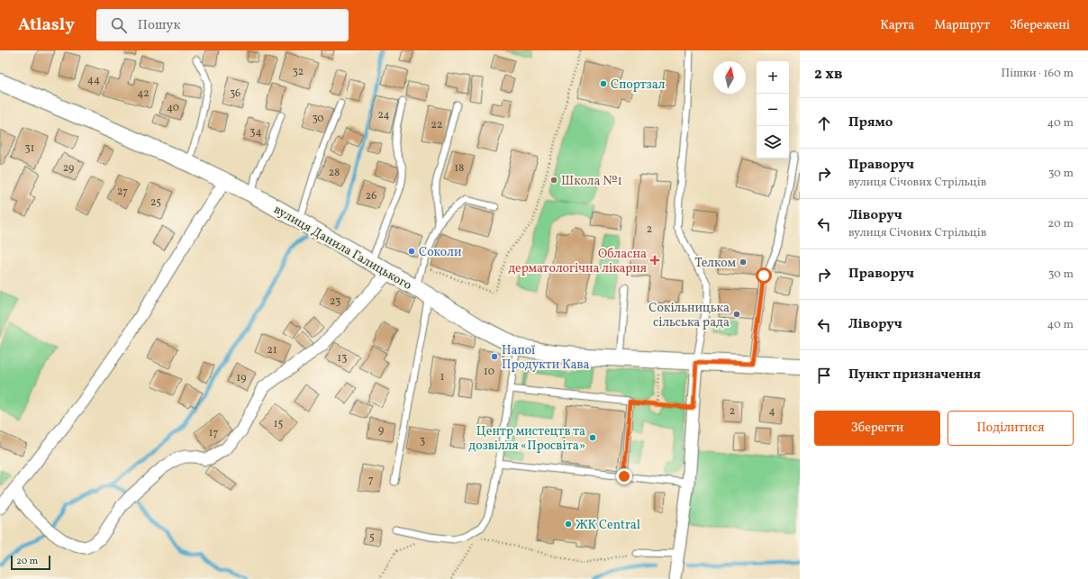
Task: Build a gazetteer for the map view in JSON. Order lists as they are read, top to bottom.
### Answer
{
  "streets": {
    "street": ["вулиця Данила Галицького"]
  },
  "places": {
    "other": [
      "Спортзал",
      "Школа №1",
      "Соколи",
      "Телком",
      "Сокільницька сільська рада",
      "Напої Продукти Кава",
      "Центр мистецтв та дозвілля «Просвіта»",
      "ЖК Central"
    ],
    "health": ["Обласна дерматологічна лікарня"]
  },
  "house_numbers": [
    "32",
    "44",
    "42",
    "36",
    "40",
    "24",
    "30",
    "22",
    "34",
    "31",
    "29",
    "18",
    "28",
    "27",
    "26",
    "25",
    "2",
    "23",
    "21",
    "13",
    "10",
    "1",
    "19",
    "2",
    "4",
    "15",
    "9",
    "17",
    "3",
    "7",
    "5"
  ],
  "scale_bar": "20 m",
  "north": "top",
  "page": {
    "header": "Atlasly",
    "search": "Пошук",
    "nav": ["Карта", "Маршрут", "Збережені"],
    "heading": ["2 хв", "Пішки · 160 m"],
    "map_buttons": ["+", "−"],
    "list": [
      ["Прямо", "40 m"],
      ["Праворуч", "вулиця Січових Стрільців", "30 m"],
      ["Ліворуч", "вулиця Січових Стрільців", "20 m"],
      ["Праворуч", "30 m"],
      ["Ліворуч", "40 m"],
      "Пункт призначення"
    ],
    "buttons": ["Зберегти", "Поділитися"],
    "scale": "20 m"
  }
}
